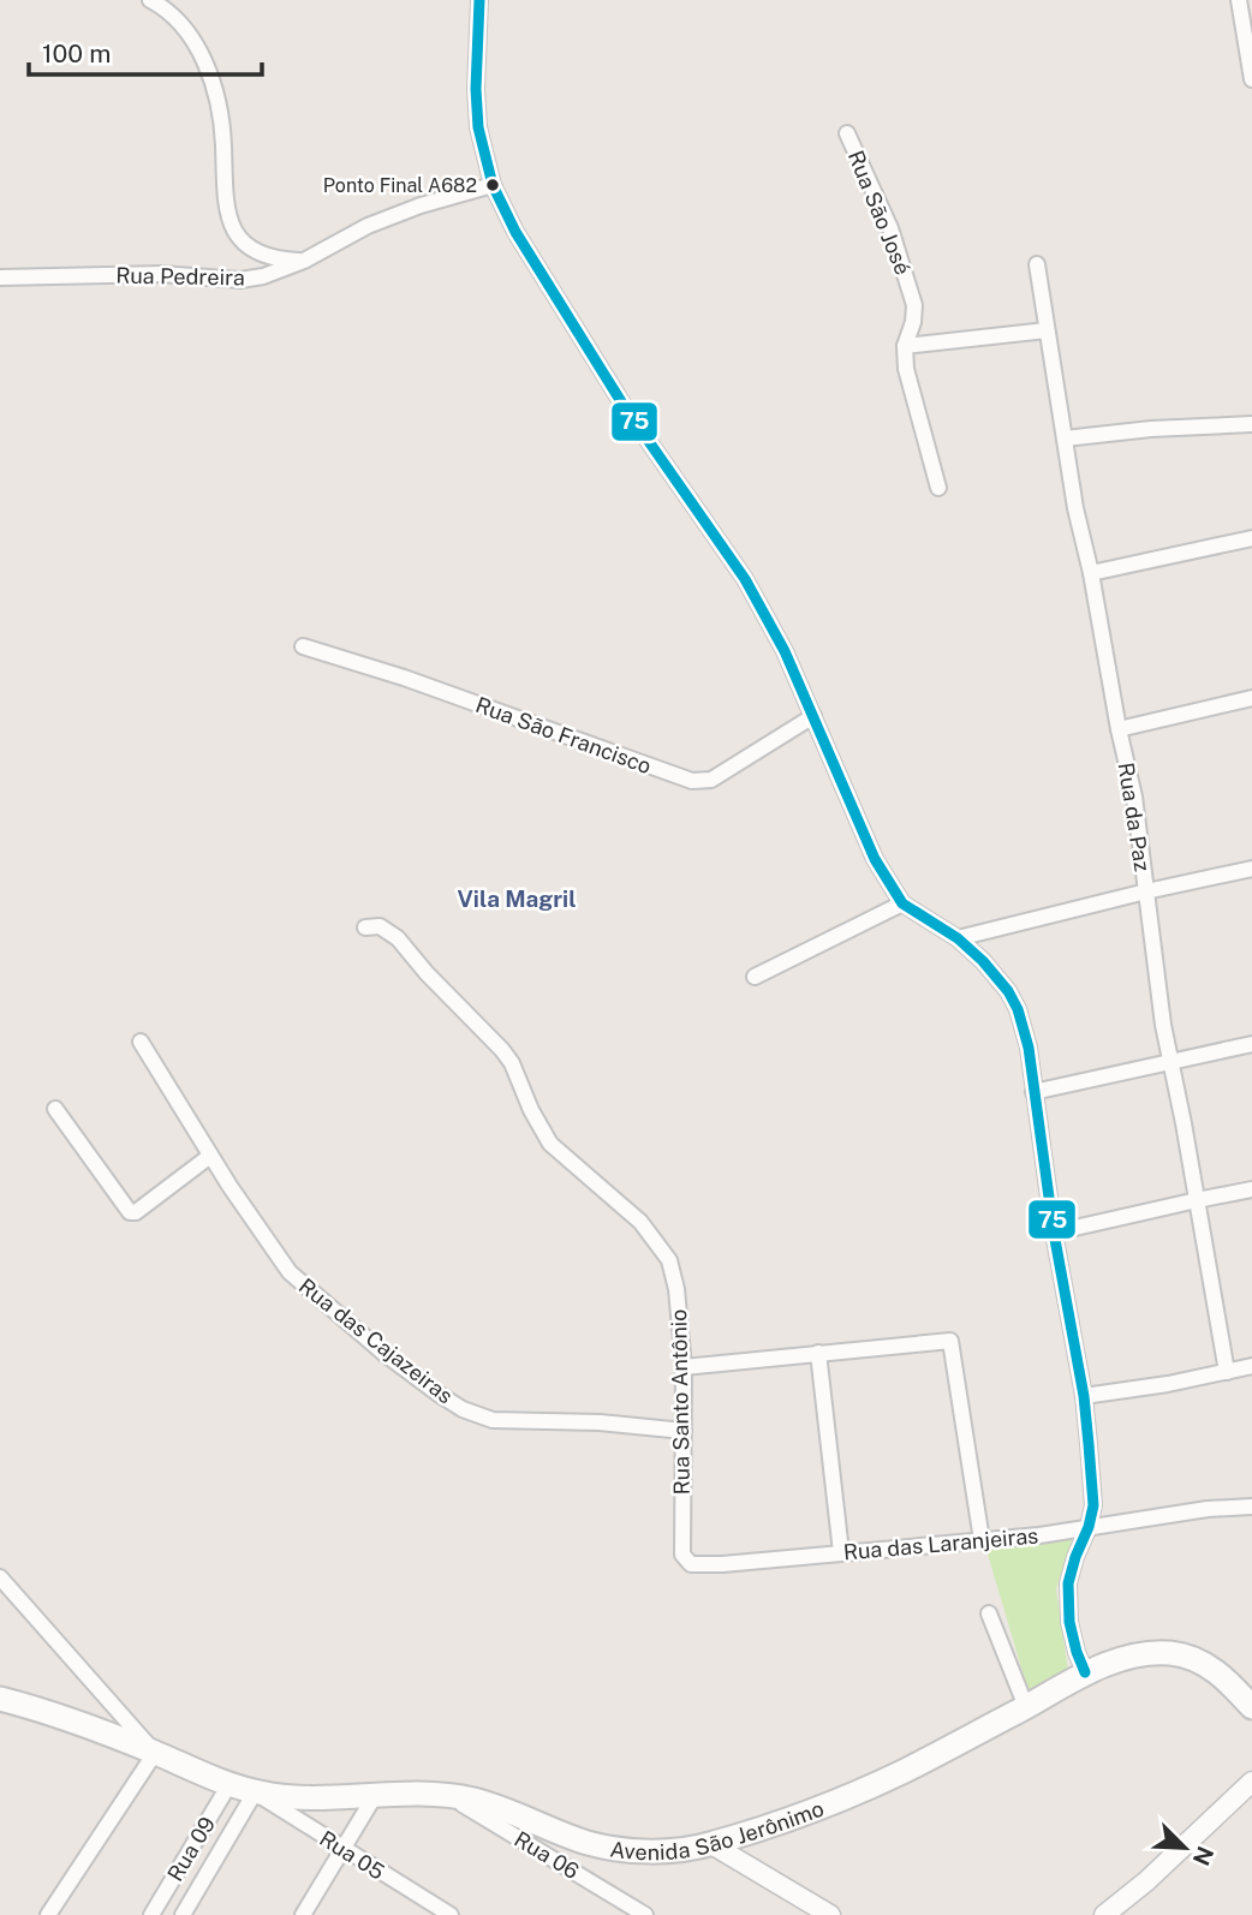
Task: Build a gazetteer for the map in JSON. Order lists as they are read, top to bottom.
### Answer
{
  "streets": {
    "main road": ["Avenida São Jerônimo"],
    "street": [
      "Rua São José",
      "Rua Pedreira",
      "Rua São Francisco",
      "Rua da Paz",
      "Rua das Cajazeiras",
      "Rua Santo Antônio",
      "Rua das Laranjeiras",
      "Rua 09",
      "Rua 05",
      "Rua 06"
    ]
  },
  "crossings": [
    ["Rua das Cajazeiras", "Rua Santo Antônio"],
    ["Rua Santo Antônio", "Rua das Laranjeiras"],
    ["Avenida São Jerônimo", "Rua 09"],
    ["Avenida São Jerônimo", "Rua 05"],
    ["Avenida São Jerônimo", "Rua 06"],
    ["Rua 09", "Rua 05"]
  ],
  "districts": ["Vila Magril"],
  "places": ["Ponto Final A682"],
  "lines": ["transit line 75"],
  "scale_bar": "100 m",
  "north": "bottom right"
}
